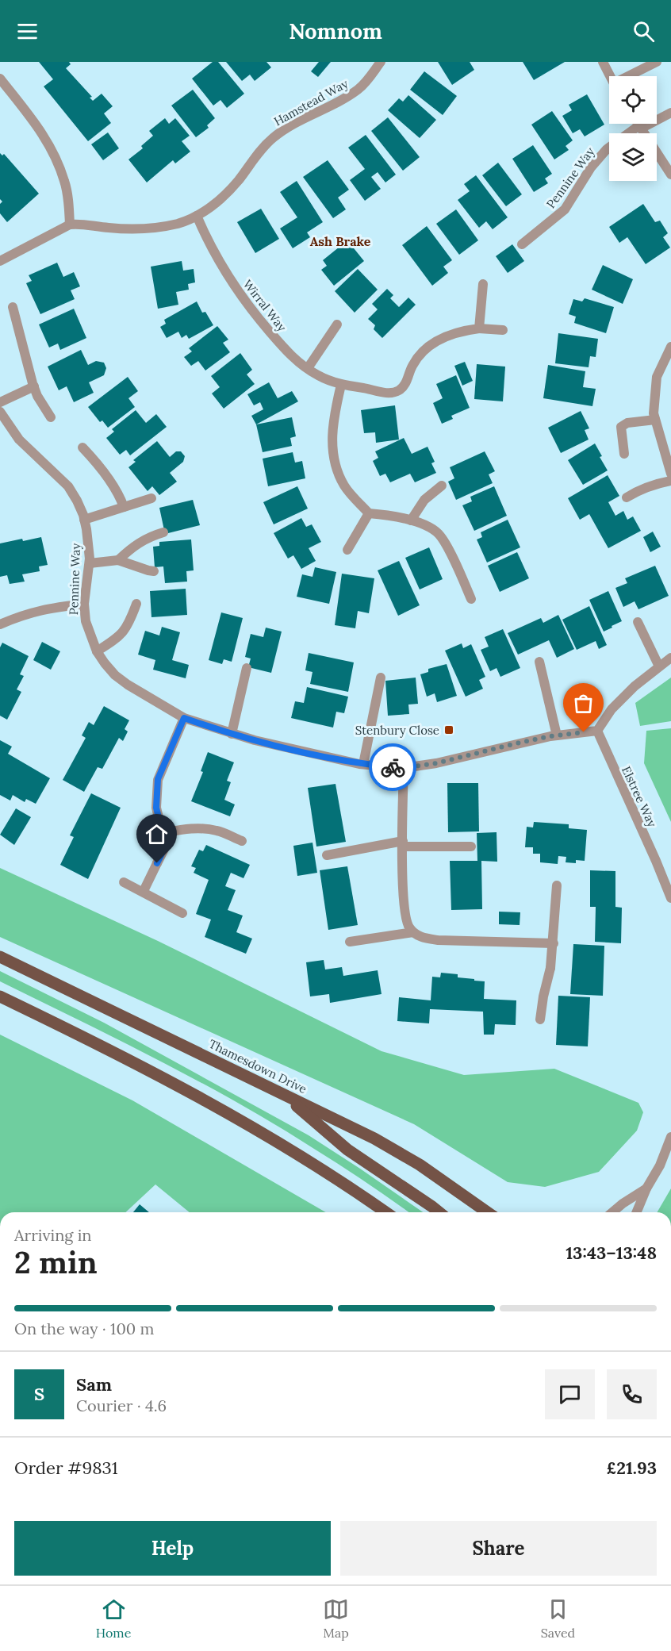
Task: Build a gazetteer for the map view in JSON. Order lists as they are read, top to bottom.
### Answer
{
  "streets": {
    "main road": ["Thamesdown Drive"],
    "street": [
      "Hamstead Way",
      "Pennine Way",
      "Wirral Way",
      "Elstree Way"
    ]
  },
  "crossings": [
    ["Hamstead Way", "Wirral Way"],
    ["Pennine Way", "Elstree Way"]
  ],
  "districts": ["Ash Brake"],
  "places": {
    "transit": ["Stenbury Close"]
  },
  "page": {
    "header": "Nomnom",
    "heading": ["2 min", "Arriving in", "13:43–13:48"],
    "panel": [
      "Sam",
      "Courier · 4.6",
      "Order #9831",
      "£21.93"
    ],
    "bar": "On the way · 100 m",
    "round": "S",
    "buttons": ["Help", "Share"],
    "tabs": ["Home", "Map", "Saved"]
  }
}
